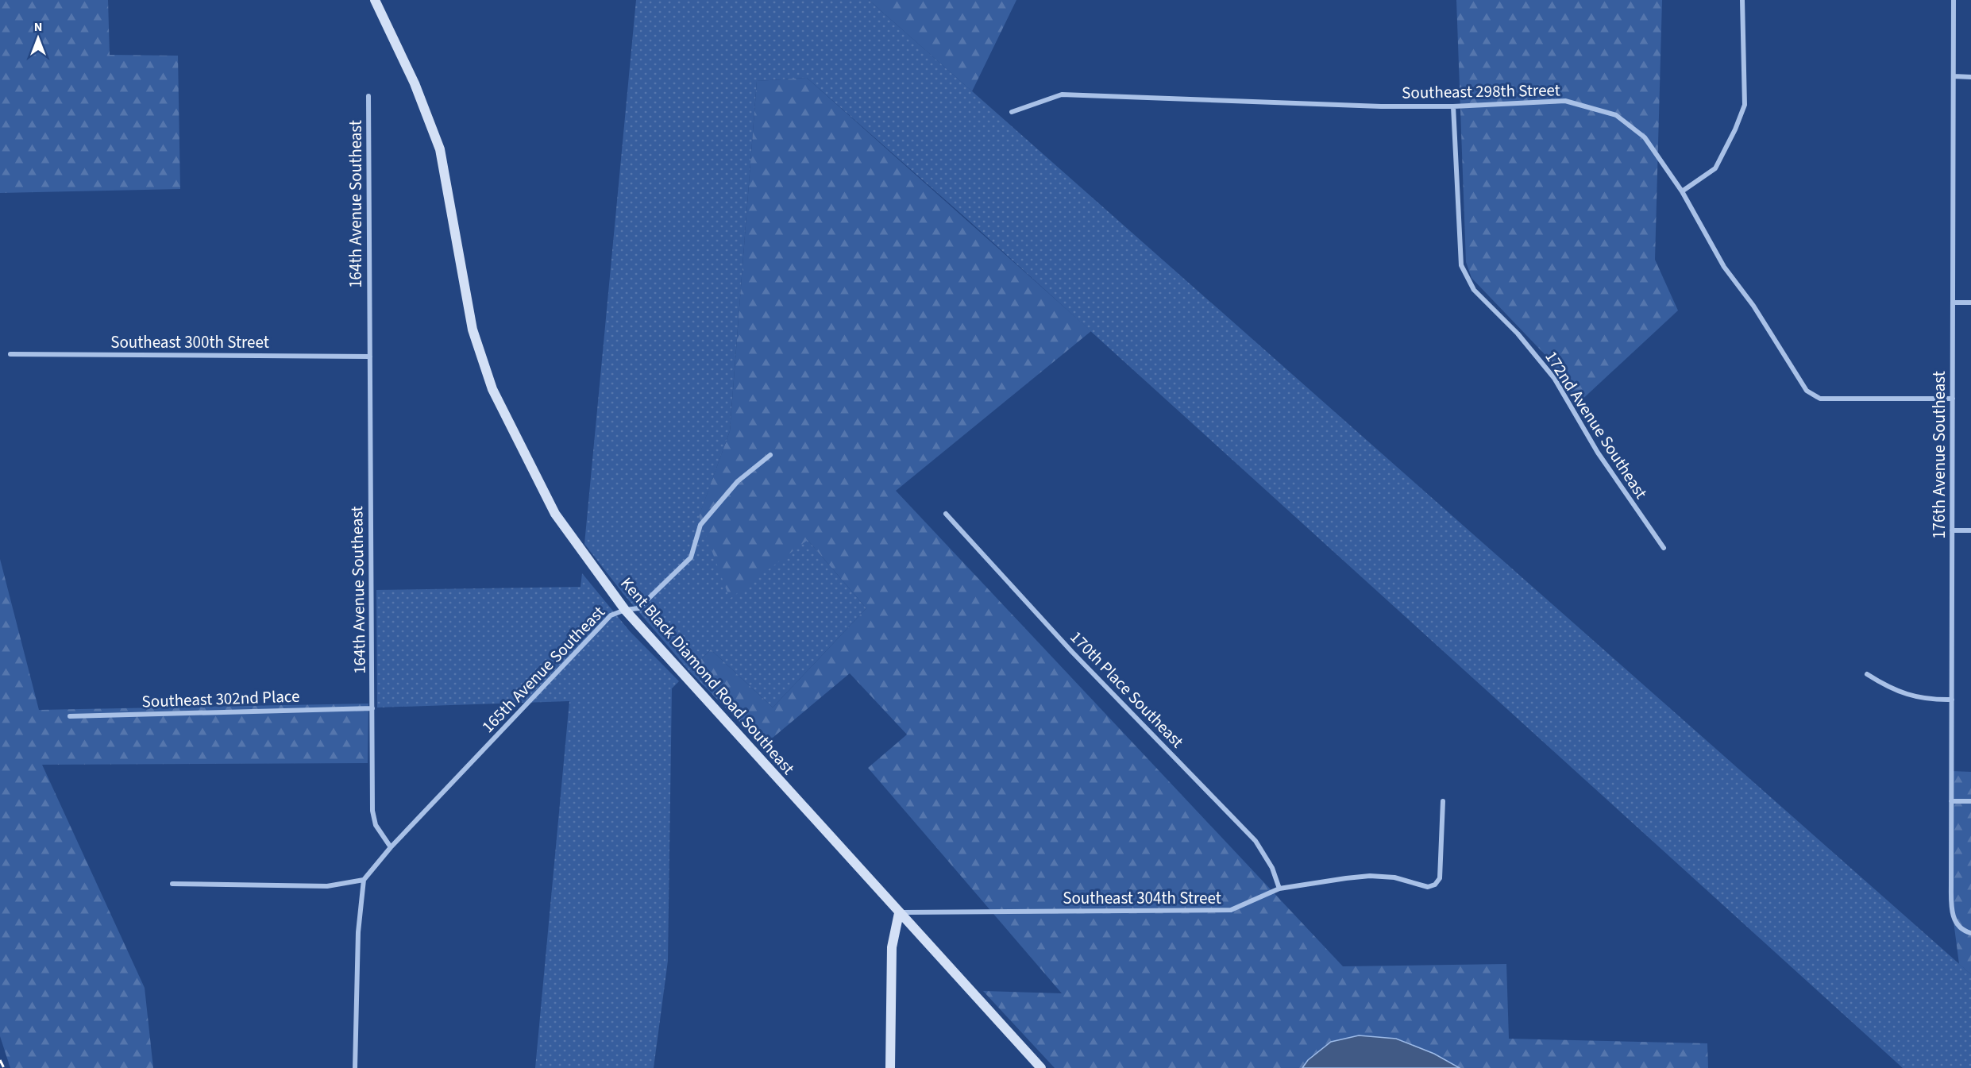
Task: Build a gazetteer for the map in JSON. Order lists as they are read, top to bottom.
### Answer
{
  "streets": {
    "street": [
      "Southeast 298th Street",
      "164th Avenue Southeast",
      "Southeast 300th Street",
      "172nd Avenue Southeast",
      "176th Avenue Southeast",
      "165th Avenue Southeast",
      "Kent Black Diamond Road Southeast",
      "170th Place Southeast",
      "Southeast 302nd Place",
      "Southeast 304th Street"
    ]
  },
  "crossings": [
    ["Southeast 298th Street", "172nd Avenue Southeast"],
    ["Southeast 298th Street", "176th Avenue Southeast"],
    ["164th Avenue Southeast", "Southeast 300th Street"],
    ["164th Avenue Southeast", "165th Avenue Southeast"],
    ["164th Avenue Southeast", "Southeast 302nd Place"],
    ["165th Avenue Southeast", "Kent Black Diamond Road Southeast"],
    ["Kent Black Diamond Road Southeast", "Southeast 304th Street"],
    ["170th Place Southeast", "Southeast 304th Street"]
  ],
  "north": "top"
}
